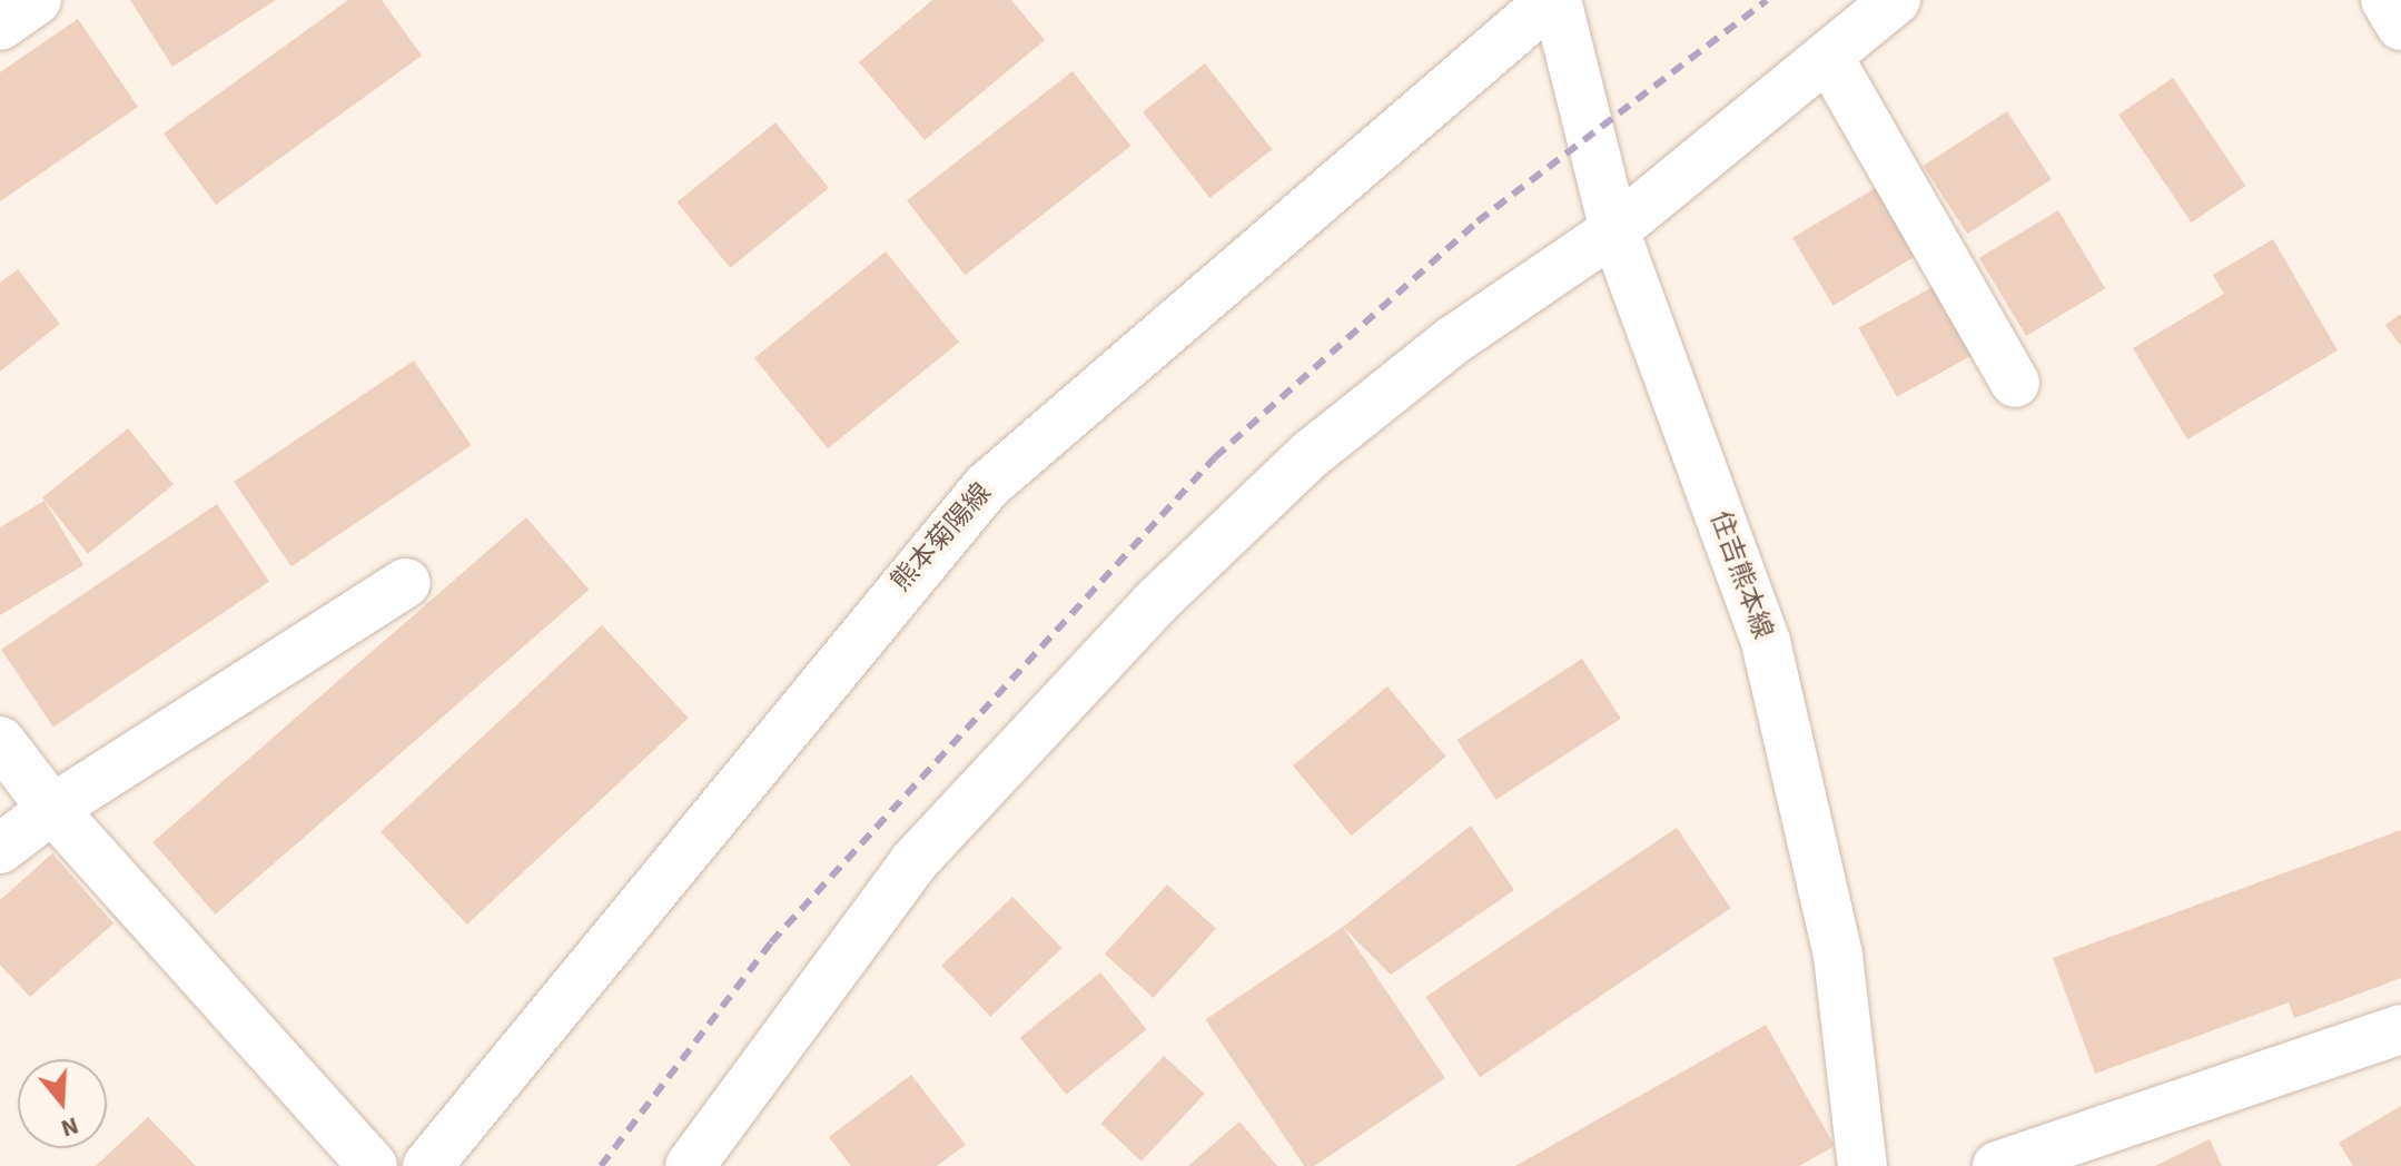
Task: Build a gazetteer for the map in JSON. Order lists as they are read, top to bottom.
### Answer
{
  "streets": {
    "street": ["熊本菊陽線", "住吉熊本線"]
  },
  "crossings": [
    ["熊本菊陽線", "住吉熊本線"]
  ],
  "north": "bottom"
}
